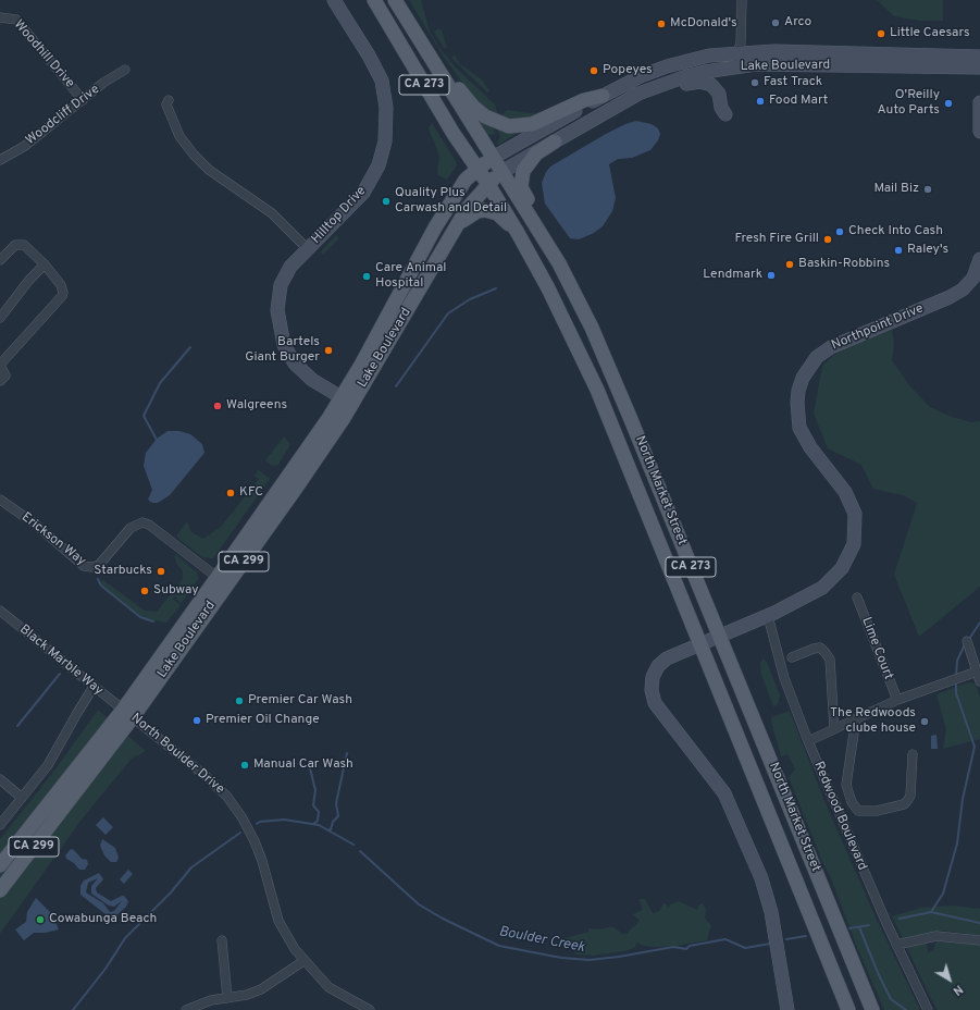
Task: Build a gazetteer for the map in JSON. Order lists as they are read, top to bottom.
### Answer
{
  "streets": {
    "main road": [
      "Lake Boulevard",
      "CA 273",
      "Hilltop Drive",
      "Northpoint Drive",
      "North Market Street",
      "CA 299"
    ],
    "street": [
      "Woodhill Drive",
      "Woodcliff Drive",
      "Erickson Way",
      "Lime Court",
      "Black Marble Way",
      "North Boulder Drive",
      "Redwood Boulevard"
    ]
  },
  "crossings": [
    ["Woodhill Drive", "Woodcliff Drive"],
    ["Lake Boulevard", "Hilltop Drive"],
    ["Lake Boulevard", "North Market Street"],
    ["Lake Boulevard", "Erickson Way"],
    ["Lake Boulevard", "Black Marble Way"],
    ["Lake Boulevard", "North Boulder Drive"],
    ["Northpoint Drive", "North Market Street"],
    ["Northpoint Drive", "Redwood Boulevard"],
    ["Black Marble Way", "North Boulder Drive"]
  ],
  "water": ["Boulder Creek"],
  "places": [
    "Arco",
    "McDonald's",
    "Little Caesars",
    "Popeyes",
    "Fast Track",
    "Food Mart",
    "O'Reilly Auto Parts",
    "Mail Biz",
    "Quality Plus Carwash and Detail",
    "Check Into Cash",
    "Fresh Fire Grill",
    "Raley's",
    "Baskin-Robbins",
    "Lendmark",
    "Care Animal Hospital",
    "Bartels Giant Burger",
    "Walgreens",
    "KFC",
    "Starbucks",
    "Subway",
    "Premier Car Wash",
    "Premier Oil Change",
    "The Redwoods clube house",
    "Manual Car Wash",
    "Cowabunga Beach"
  ],
  "north": "bottom right"
}
